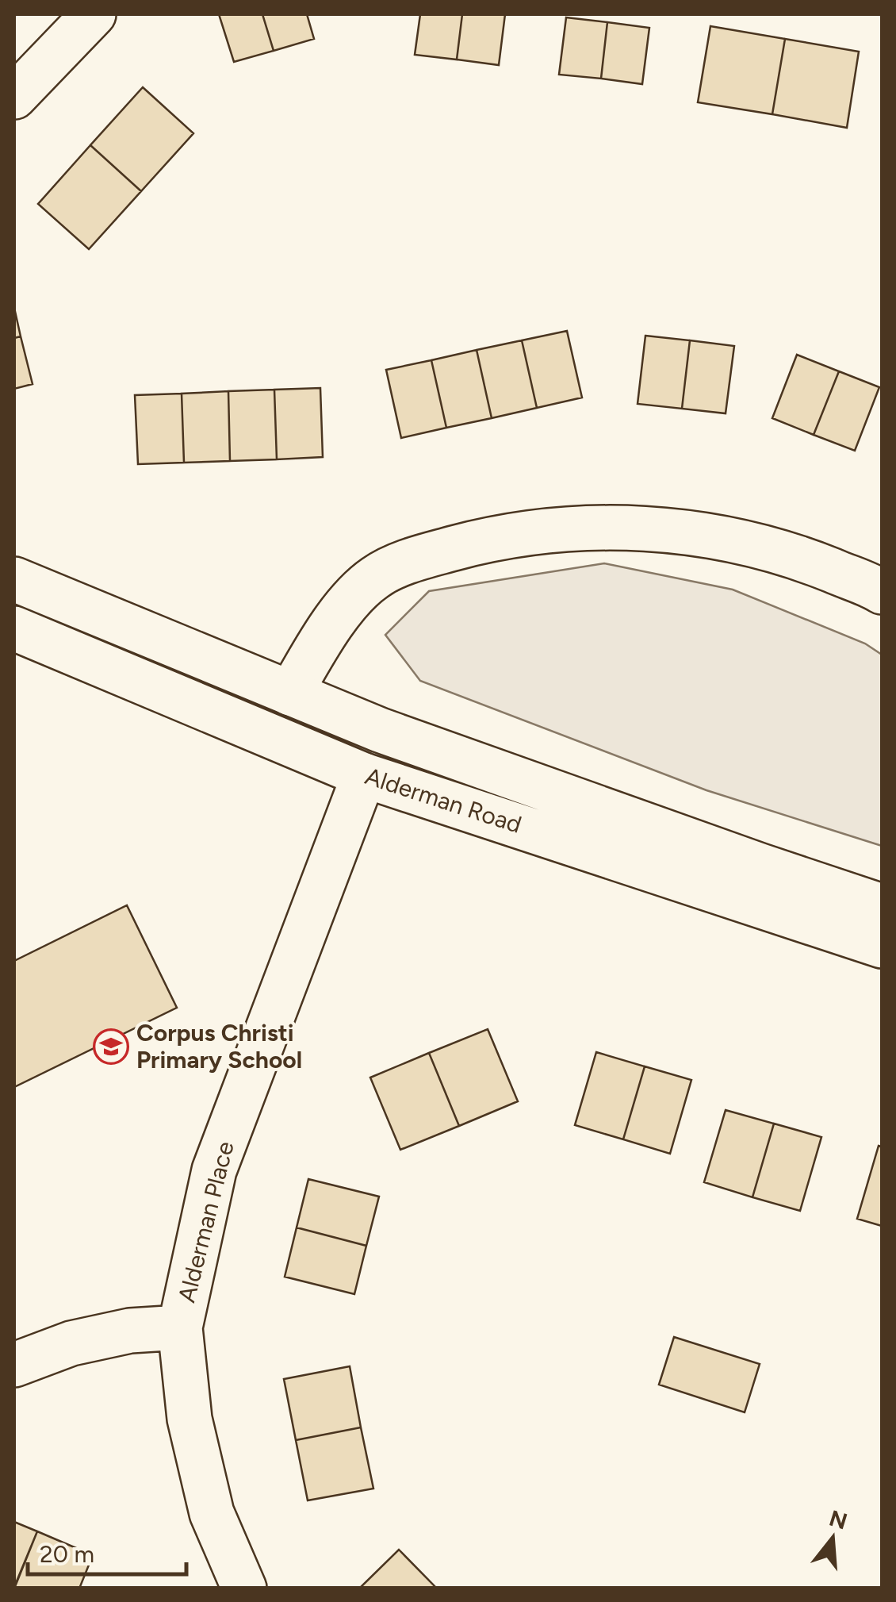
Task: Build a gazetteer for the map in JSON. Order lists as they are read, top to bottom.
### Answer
{
  "streets": {
    "street": ["Alderman Road", "Alderman Place"]
  },
  "crossings": [
    ["Alderman Road", "Alderman Place"]
  ],
  "places": {
    "school or university": ["Corpus Christi Primary School"]
  },
  "scale_bar": "20 m",
  "north": "top"
}
